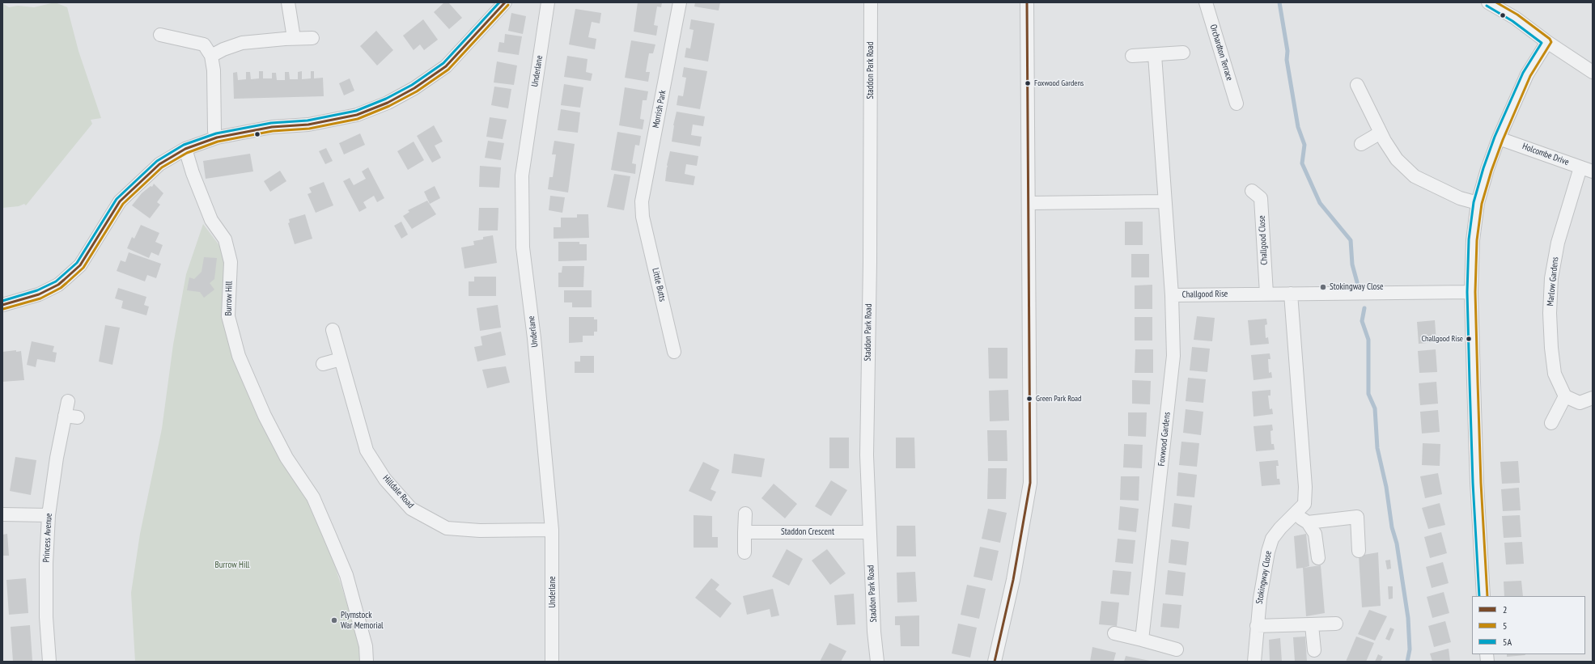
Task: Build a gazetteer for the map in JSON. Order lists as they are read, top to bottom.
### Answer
{
  "streets": {
    "street": [
      "Orchardton Terrace",
      "Staddon Park Road",
      "Underlane",
      "Morrish Park",
      "Holcombe Drive",
      "Challgood Close",
      "Marlow Gardens",
      "Little Butts",
      "Challgood Rise",
      "Burrow Hill",
      "Foxwood Gardens",
      "Hilldale Road",
      "Staddon Crescent",
      "Princess Avenue",
      "Stokingway Close"
    ]
  },
  "crossings": [
    ["Staddon Park Road", "Staddon Crescent"],
    ["Underlane", "Hilldale Road"],
    ["Morrish Park", "Little Butts"],
    ["Holcombe Drive", "Marlow Gardens"],
    ["Challgood Close", "Challgood Rise"],
    ["Challgood Rise", "Foxwood Gardens"],
    ["Challgood Rise", "Stokingway Close"]
  ],
  "parks": ["Burrow Hill"],
  "places": [
    "Foxwood Gardens",
    "Stokingway Close",
    "Challgood Rise",
    "Green Park Road",
    "Plymstock War Memorial"
  ],
  "lines": ["transit line 2", "transit line 5", "transit line 5A"],
  "legend": ["2", "5", "5A"]
}
